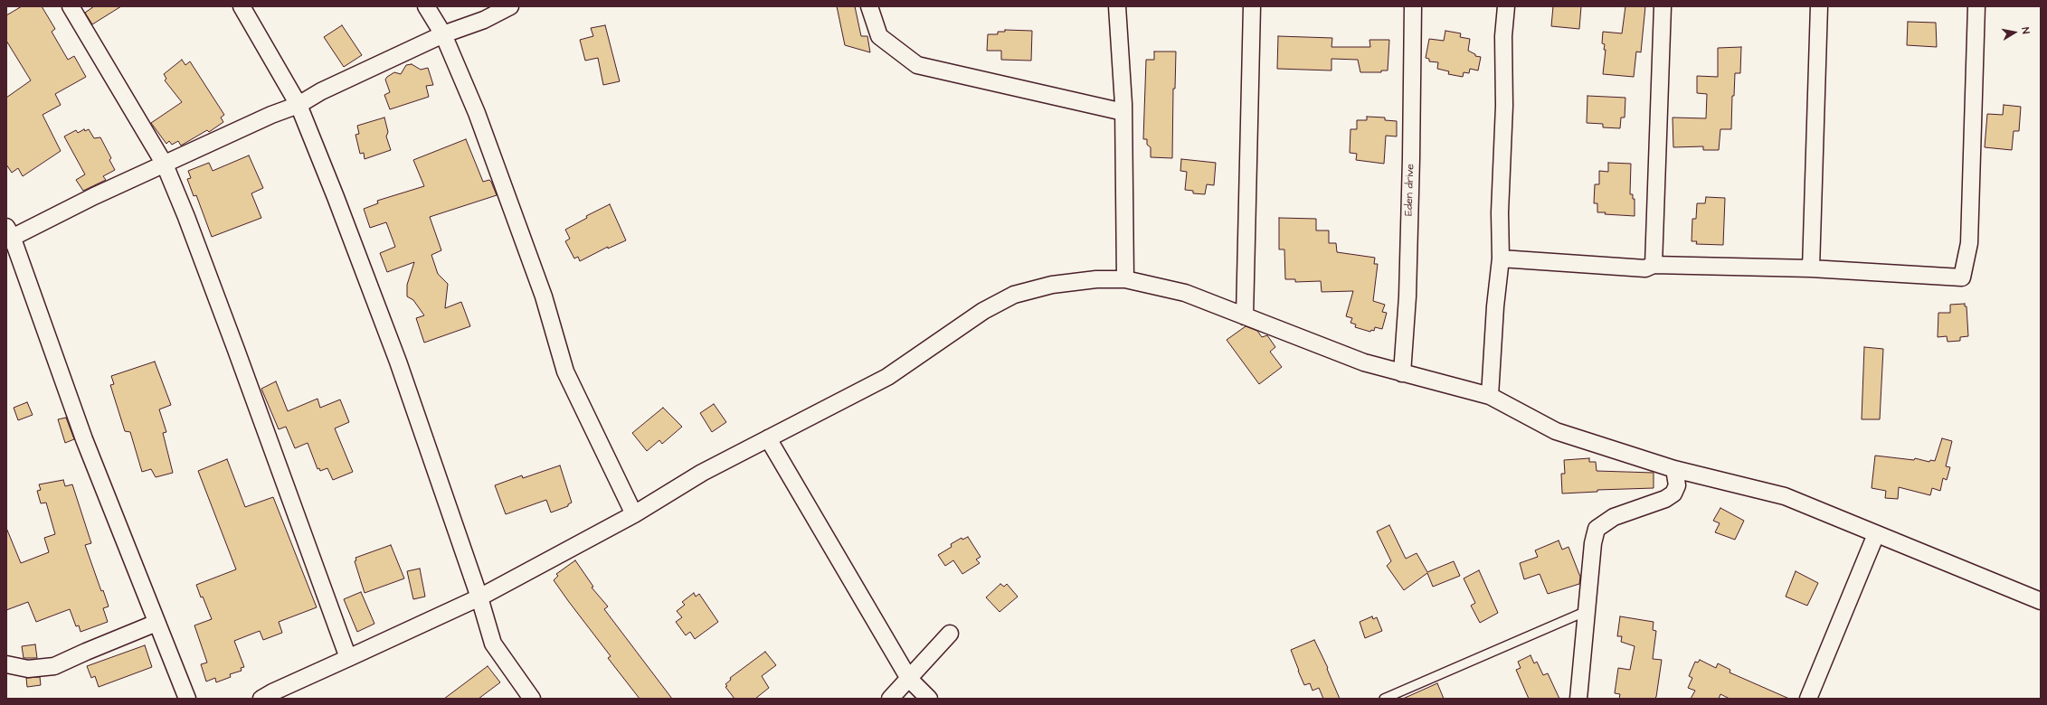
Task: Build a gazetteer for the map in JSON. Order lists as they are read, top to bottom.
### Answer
{
  "streets": {
    "street": ["Eden drive"]
  },
  "north": "right"
}
